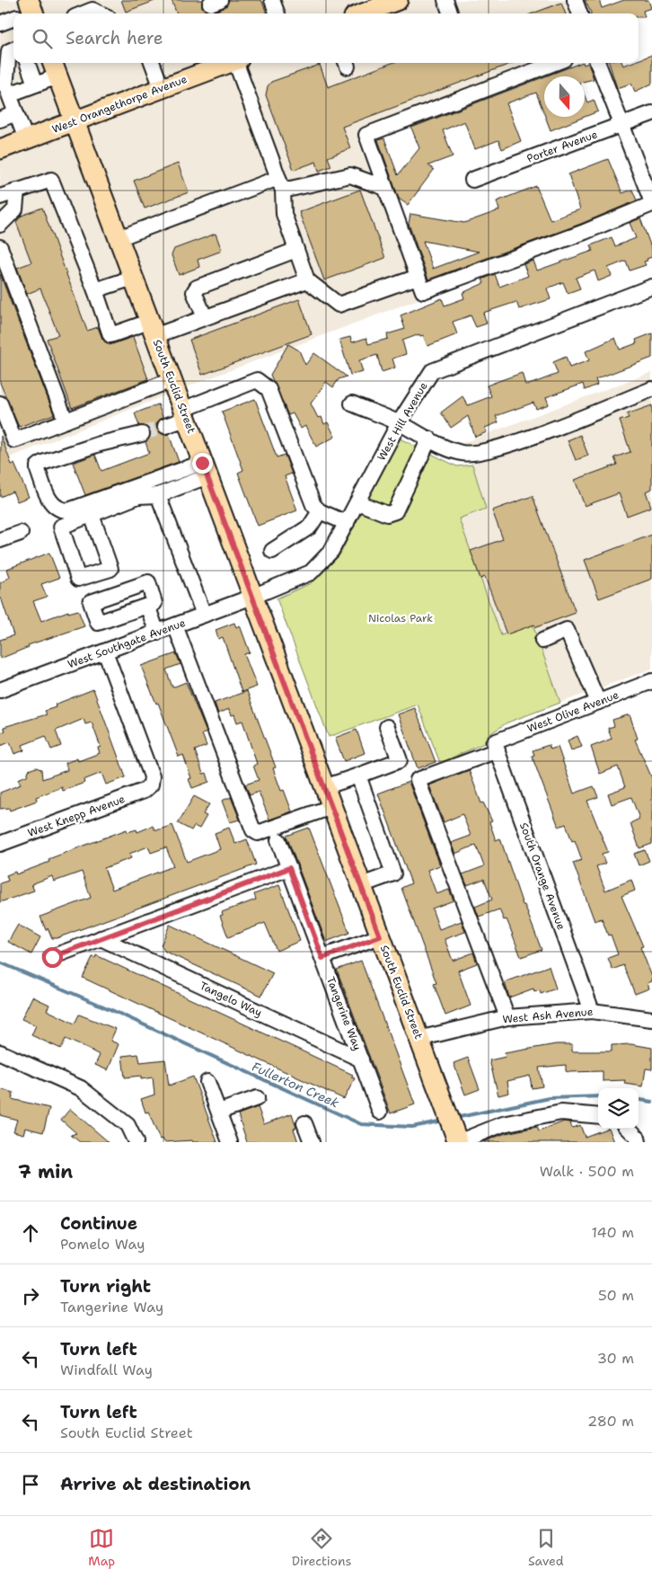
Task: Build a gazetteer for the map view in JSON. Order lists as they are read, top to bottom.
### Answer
{
  "streets": {
    "main road": ["West Orangethorpe Avenue", "South Euclid Street"],
    "street": [
      "Porter Avenue",
      "West Hill Avenue",
      "West Southgate Avenue",
      "West Olive Avenue",
      "West Knepp Avenue",
      "South Orange Avenue",
      "Tangelo Way",
      "Tangerine Way",
      "West Ash Avenue"
    ]
  },
  "crossings": [
    ["West Orangethorpe Avenue", "South Euclid Street"],
    ["South Euclid Street", "West Hill Avenue"],
    ["South Euclid Street", "West Southgate Avenue"],
    ["South Euclid Street", "West Ash Avenue"],
    ["West Hill Avenue", "West Southgate Avenue"],
    ["West Southgate Avenue", "West Knepp Avenue"],
    ["West Olive Avenue", "South Orange Avenue"],
    ["West Olive Avenue", "West Ash Avenue"],
    ["South Orange Avenue", "West Ash Avenue"],
    ["Tangelo Way", "Tangerine Way"]
  ],
  "water": ["Fullerton Creek"],
  "parks": ["Nicolas Park"],
  "north": "bottom",
  "page": {
    "search": "Search here",
    "heading": ["7 min", "Walk · 500 m"],
    "list": [
      ["Continue", "Pomelo Way", "140 m"],
      ["Turn right", "Tangerine Way", "50 m"],
      ["Turn left", "Windfall Way", "30 m"],
      ["Turn left", "South Euclid Street", "280 m"],
      "Arrive at destination"
    ],
    "nav": ["Map", "Directions", "Saved"]
  }
}
